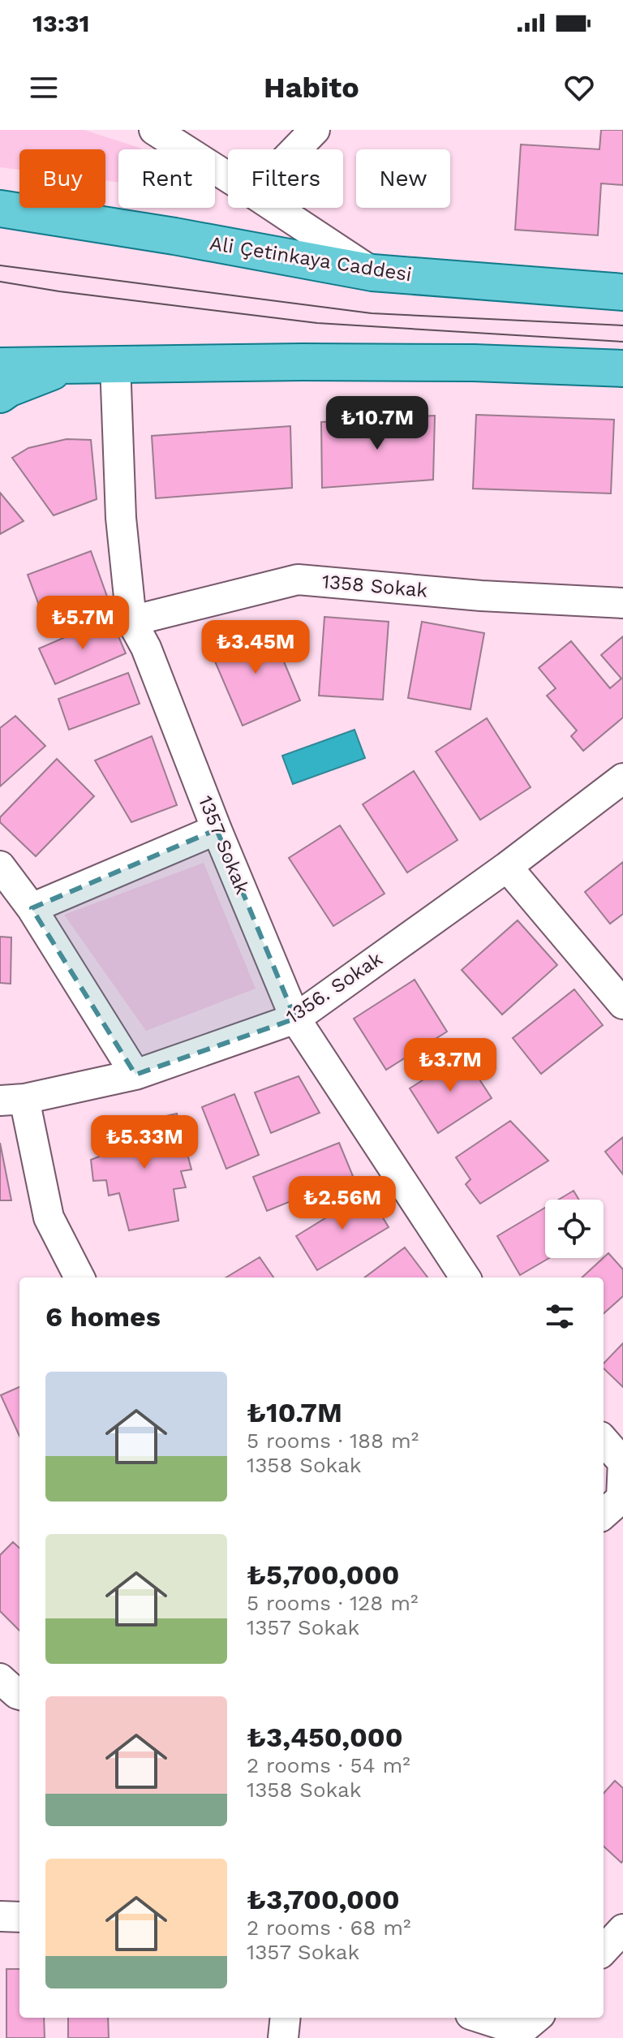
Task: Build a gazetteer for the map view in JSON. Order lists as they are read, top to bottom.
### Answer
{
  "streets": {
    "main road": ["Ali Çetinkaya Caddesi"],
    "street": ["1358 Sokak", "1357 Sokak", "1356. Sokak"]
  },
  "crossings": [
    ["1358 Sokak", "1357 Sokak"],
    ["1357 Sokak", "1356. Sokak"]
  ],
  "page": {
    "status": "13:31",
    "header": "Habito",
    "chip": [
      "Buy",
      "Rent",
      "Filters",
      "New"
    ],
    "price": [
      "₺10.7M",
      "₺5.7M",
      "₺3.45M",
      "₺3.7M",
      "₺5.33M",
      "₺2.56M"
    ],
    "heading": "6 homes",
    "list": [
      {
        "name": "₺10.7M",
        "note": "5 rooms · 188 m² · 1358 Sokak"
      },
      {
        "name": "₺5,700,000",
        "note": "5 rooms · 128 m² · 1357 Sokak"
      },
      {
        "name": "₺3,450,000",
        "note": "2 rooms · 54 m² · 1358 Sokak"
      },
      {
        "name": "₺3,700,000",
        "note": "2 rooms · 68 m² · 1357 Sokak"
      }
    ]
  }
}
